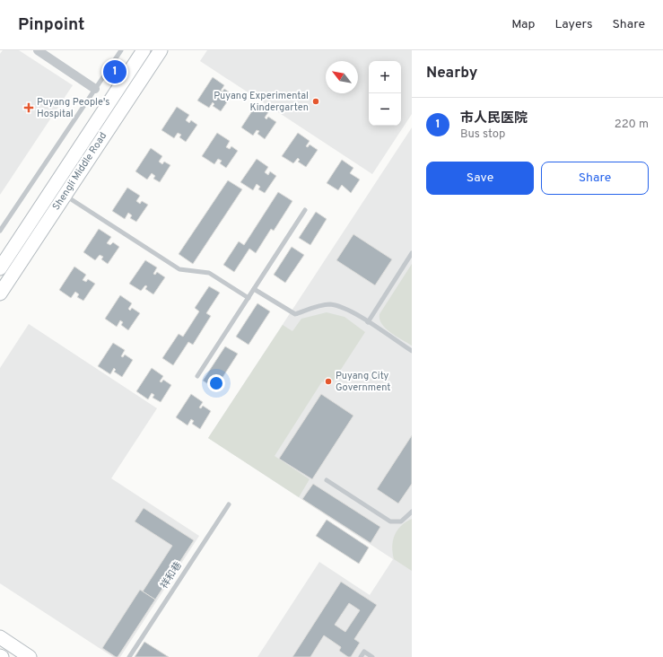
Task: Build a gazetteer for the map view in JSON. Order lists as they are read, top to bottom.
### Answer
{
  "streets": {
    "main road": ["Shengli Middle Road"],
    "lane": ["祥和巷"]
  },
  "places": {
    "other": ["Puyang Experimental Kindergarten", "Puyang City Government"],
    "health": ["Puyang People's Hospital"]
  },
  "north": "top left",
  "page": {
    "header": "Pinpoint",
    "nav": ["Map", "Layers", "Share"],
    "heading": "Nearby",
    "pins": "1",
    "map_buttons": ["+", "−"],
    "list": [
      {
        "mark": "1",
        "name": "市人民医院",
        "note": "Bus stop",
        "value": "220 m"
      }
    ],
    "buttons": ["Save", "Share"]
  }
}
